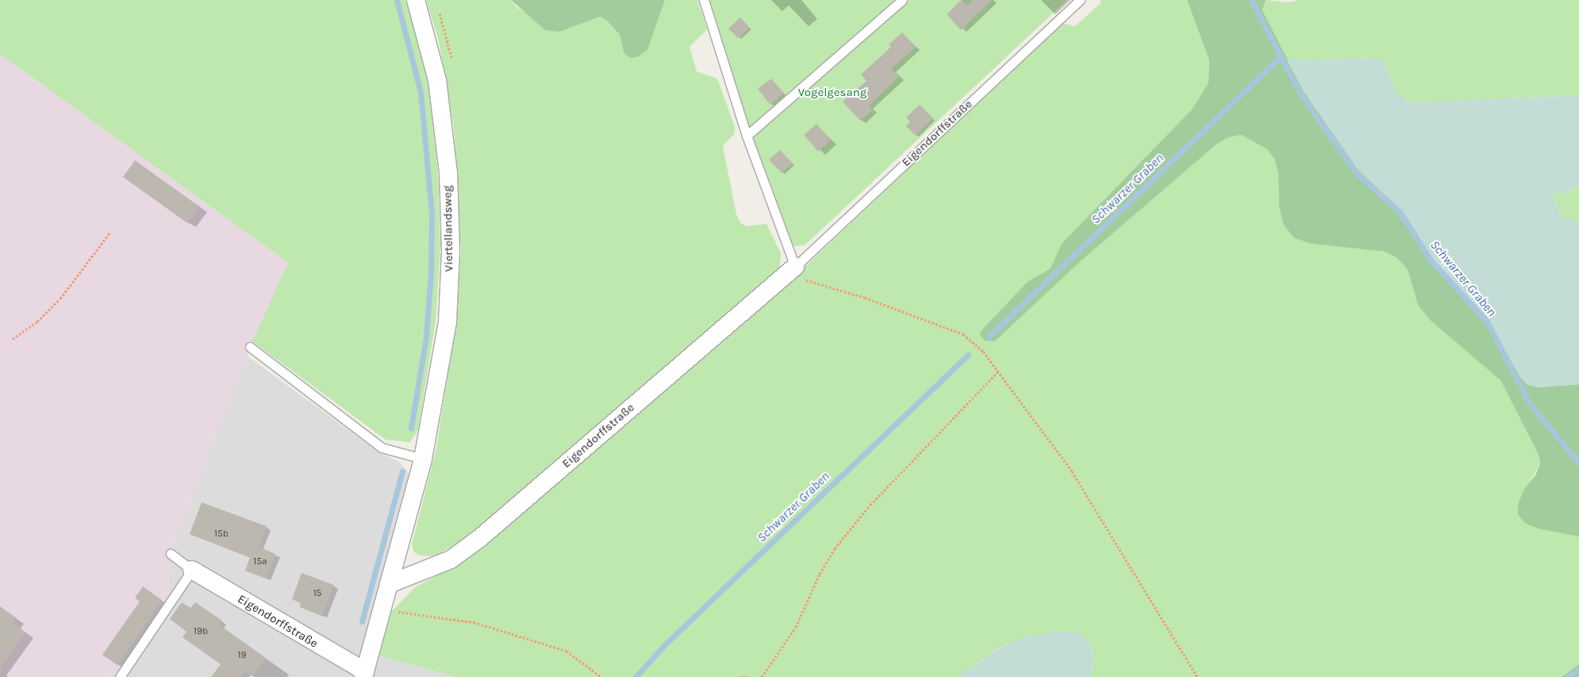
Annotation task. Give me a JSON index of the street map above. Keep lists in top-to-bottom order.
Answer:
{
  "streets": {
    "street": ["Eigendorffstraße", "Viertellandsweg"]
  },
  "crossings": [
    ["Eigendorffstraße", "Viertellandsweg"]
  ],
  "water": ["Schwarzer Graben"],
  "parks": ["Vogelgesang"],
  "house_numbers": [
    "15b",
    "15a",
    "15",
    "19b",
    "19"
  ]
}
